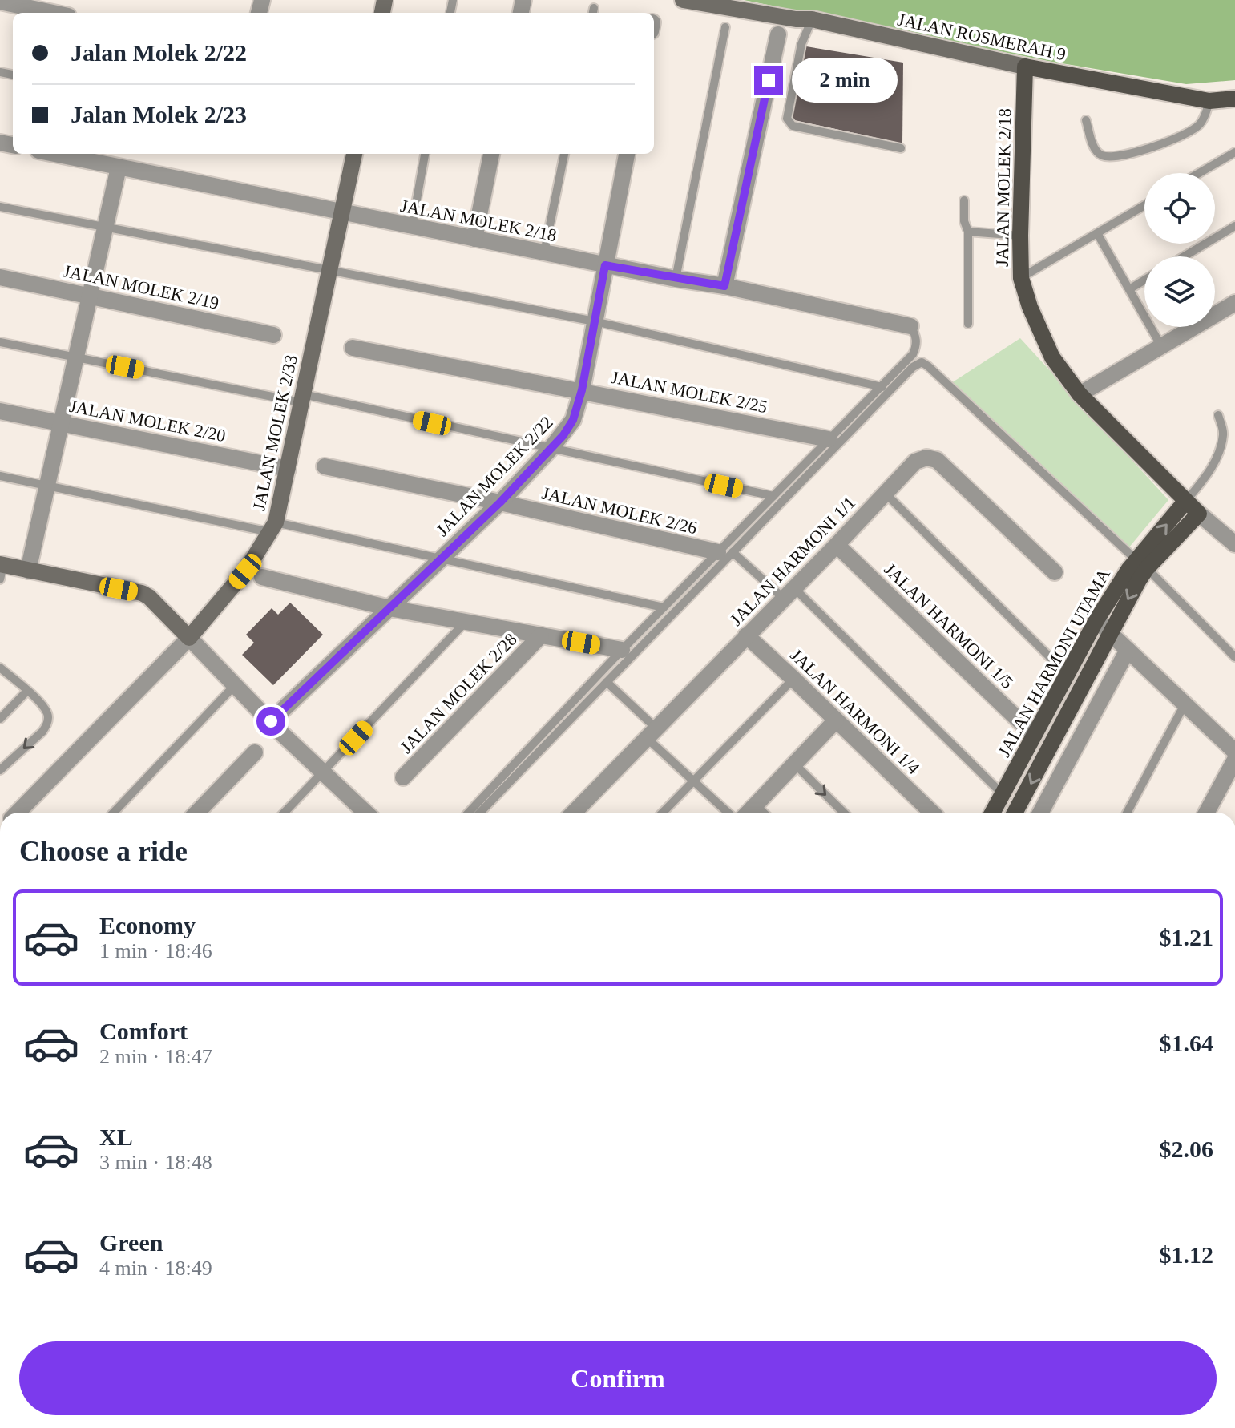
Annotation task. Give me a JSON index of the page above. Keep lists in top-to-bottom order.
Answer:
{
  "streets": {
    "main road": ["JALAN ROSMERAH 9", "JALAN MOLEK 2/18", "JALAN HARMONI UTAMA"],
    "street": [
      "JALAN MOLEK 2/19",
      "JALAN MOLEK 2/25",
      "JALAN MOLEK 2/20",
      "JALAN MOLEK 2/33",
      "JALAN MOLEK 2/22",
      "JALAN MOLEK 2/26",
      "JALAN HARMONI 1/1",
      "JALAN HARMONI 1/5",
      "JALAN MOLEK 2/28",
      "JALAN HARMONI 1/4"
    ]
  },
  "crossings": [
    ["JALAN ROSMERAH 9", "JALAN MOLEK 2/18"],
    ["JALAN MOLEK 2/18", "JALAN MOLEK 2/33"],
    ["JALAN MOLEK 2/18", "JALAN MOLEK 2/22"],
    ["JALAN MOLEK 2/18", "JALAN HARMONI UTAMA"],
    ["JALAN MOLEK 2/25", "JALAN MOLEK 2/22"],
    ["JALAN MOLEK 2/20", "JALAN MOLEK 2/33"],
    ["JALAN MOLEK 2/22", "JALAN MOLEK 2/26"],
    ["JALAN HARMONI 1/1", "JALAN HARMONI 1/5"],
    ["JALAN HARMONI 1/1", "JALAN HARMONI 1/4"],
    ["JALAN HARMONI 1/5", "JALAN HARMONI UTAMA"]
  ],
  "page": {
    "banner": ["Jalan Molek 2/22", "Jalan Molek 2/23"],
    "bubble": "2 min",
    "heading": "Choose a ride",
    "list": [
      {
        "name": "Economy",
        "note": "1 min · 18:46",
        "value": "$1.21"
      },
      {
        "name": "Comfort",
        "note": "2 min · 18:47",
        "value": "$1.64"
      },
      {
        "name": "XL",
        "note": "3 min · 18:48",
        "value": "$2.06"
      },
      {
        "name": "Green",
        "note": "4 min · 18:49",
        "value": "$1.12"
      }
    ],
    "buttons": "Confirm"
  }
}
